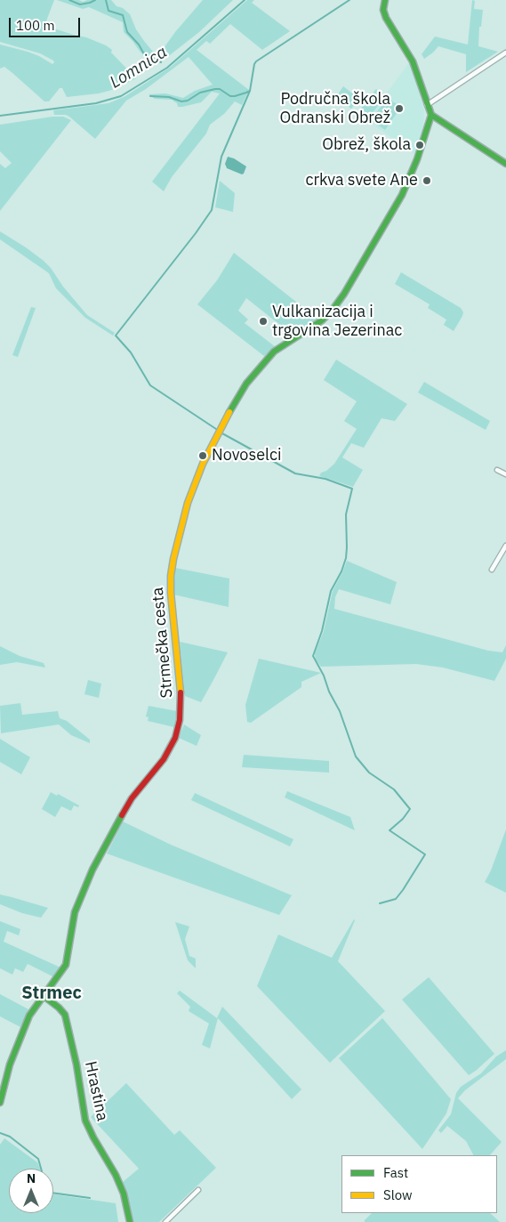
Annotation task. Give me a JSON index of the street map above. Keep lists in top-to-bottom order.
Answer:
{
  "streets": {
    "street": ["Strmečka cesta", "Hrastina"]
  },
  "crossings": [
    ["Strmečka cesta", "Hrastina"]
  ],
  "districts": ["Strmec"],
  "water": ["Lomnica"],
  "places": [
    "Područna škola Odranski Obrež",
    "Obrež, škola",
    "crkva svete Ane",
    "Vulkanizacija i trgovina Jezerinac",
    "Novoselci"
  ],
  "legend": ["Fast", "Slow"],
  "scale_bar": "100 m",
  "north": "top"
}
